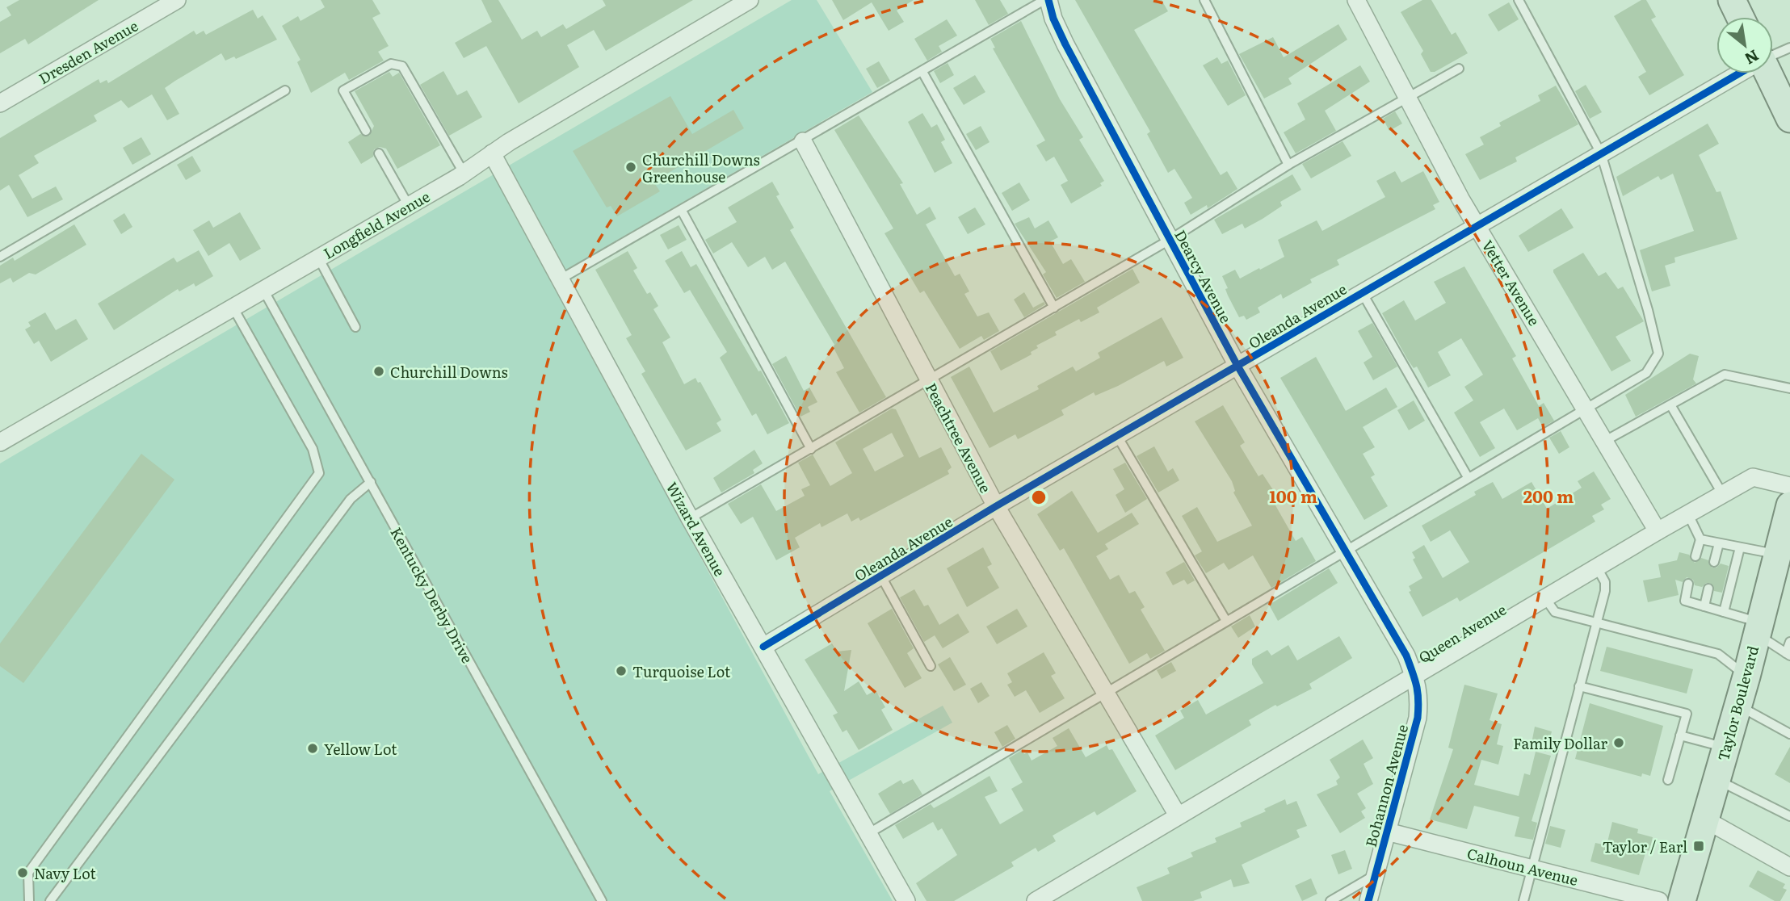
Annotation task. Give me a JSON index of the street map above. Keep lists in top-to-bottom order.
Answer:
{
  "streets": {
    "main road": ["Taylor Boulevard"],
    "street": [
      "Dresden Avenue",
      "Longfield Avenue",
      "Dearcy Avenue",
      "Vetter Avenue",
      "Oleanda Avenue",
      "Peachtree Avenue",
      "Wizard Avenue",
      "Queen Avenue",
      "Bohannon Avenue",
      "Calhoun Avenue"
    ],
    "lane": ["Kentucky Derby Drive"]
  },
  "crossings": [
    ["Longfield Avenue", "Wizard Avenue"],
    ["Longfield Avenue", "Kentucky Derby Drive"],
    ["Dearcy Avenue", "Oleanda Avenue"],
    ["Dearcy Avenue", "Queen Avenue"],
    ["Dearcy Avenue", "Bohannon Avenue"],
    ["Vetter Avenue", "Oleanda Avenue"],
    ["Vetter Avenue", "Queen Avenue"],
    ["Oleanda Avenue", "Peachtree Avenue"],
    ["Oleanda Avenue", "Wizard Avenue"],
    ["Peachtree Avenue", "Queen Avenue"],
    ["Queen Avenue", "Bohannon Avenue"],
    ["Bohannon Avenue", "Calhoun Avenue"]
  ],
  "places": {
    "other": [
      "Churchill Downs Greenhouse",
      "Churchill Downs",
      "Turquoise Lot",
      "Family Dollar",
      "Yellow Lot",
      "Navy Lot"
    ],
    "transit": ["Taylor / Earl"]
  },
  "north": "bottom right",
  "rings": ["100 m", "200 m"]
}
